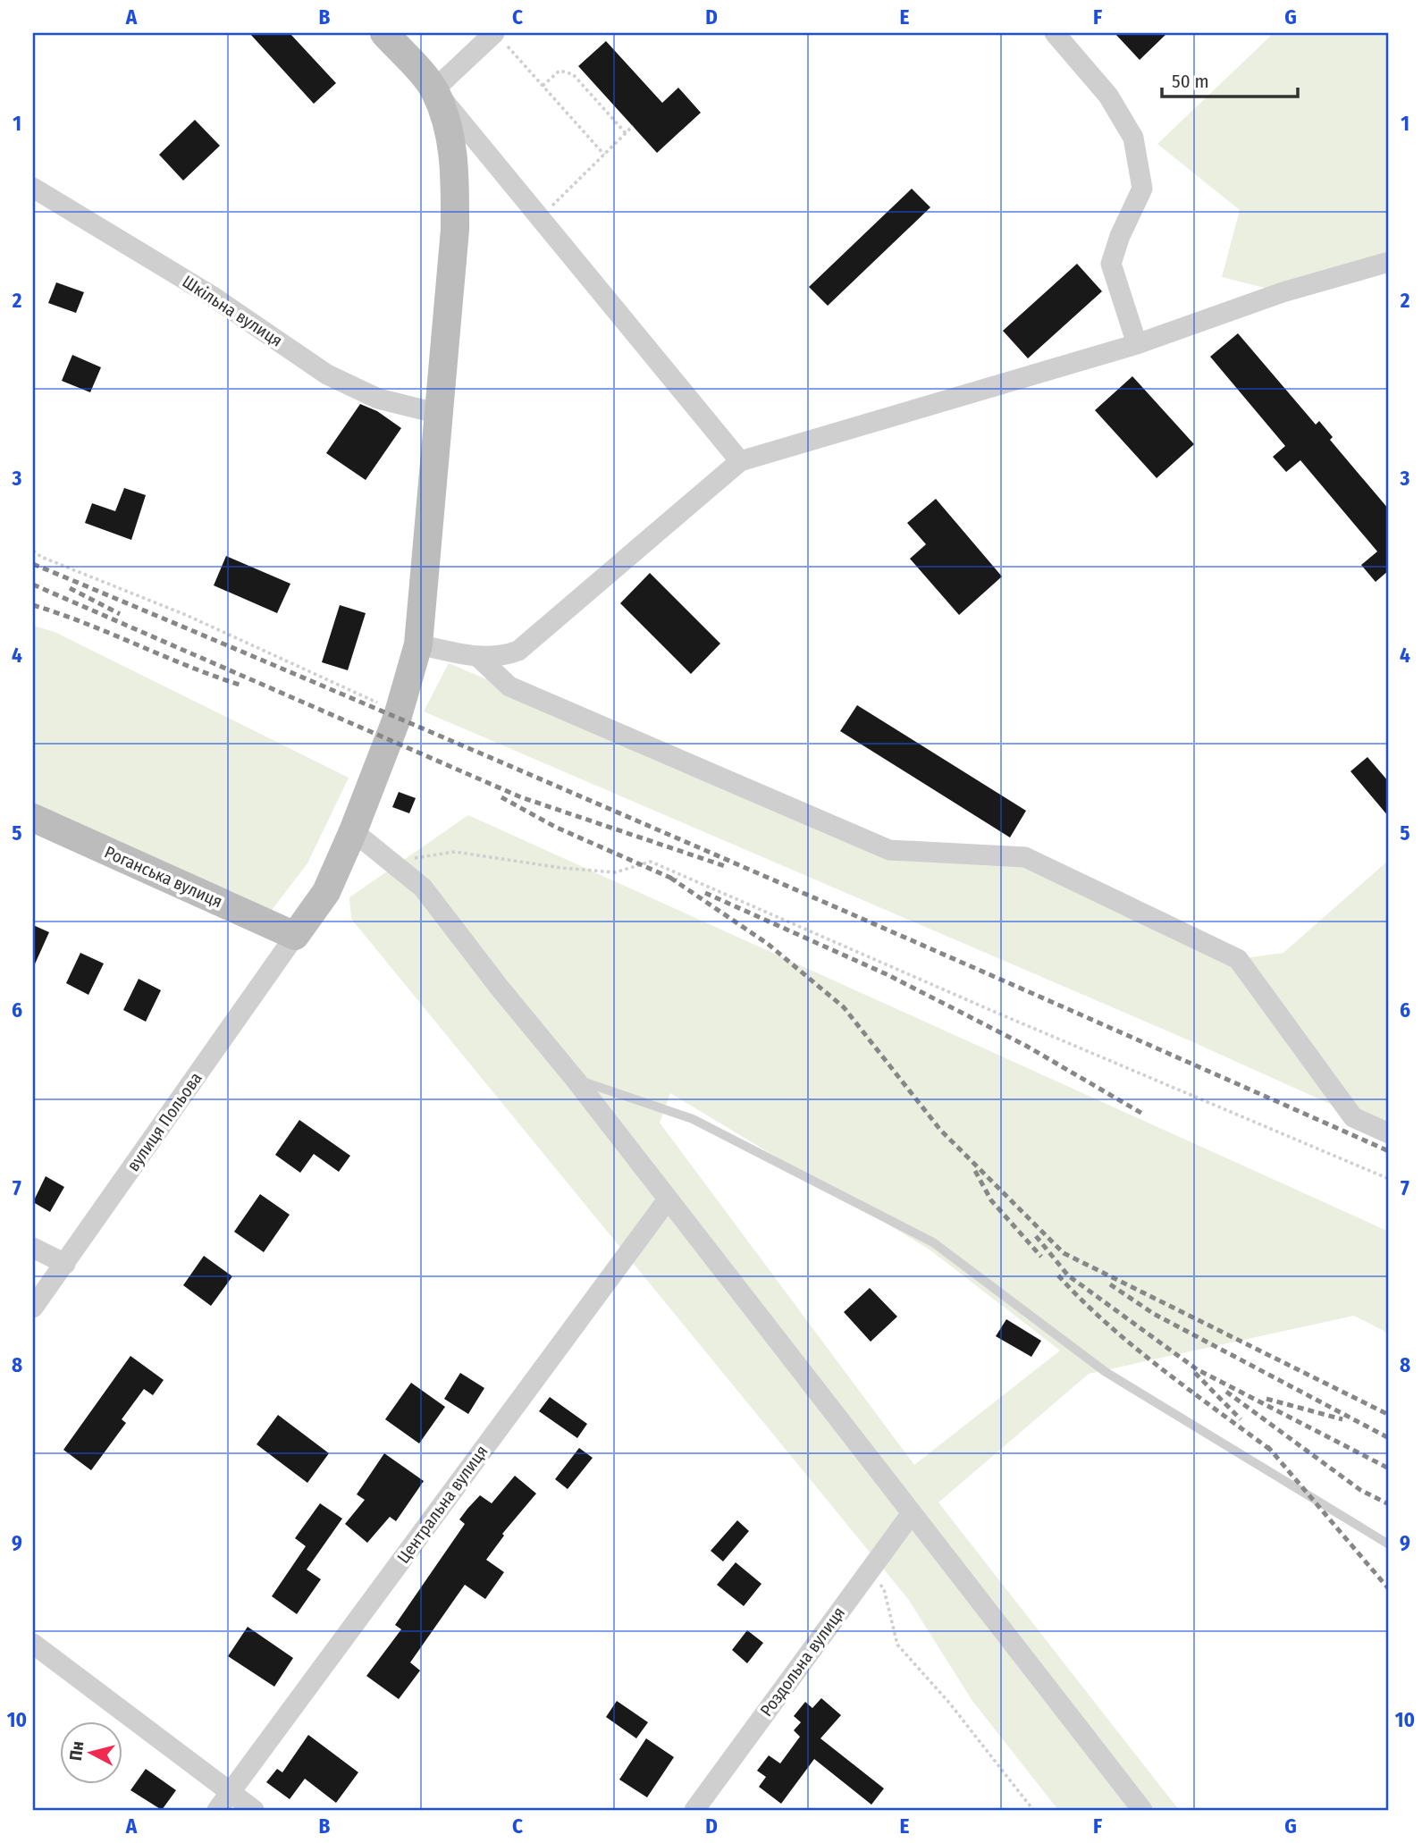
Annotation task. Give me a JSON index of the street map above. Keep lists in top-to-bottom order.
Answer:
{
  "streets": {
    "street": [
      "Шкільна вулиця",
      "Роганська вулиця",
      "вулиця Польова",
      "Центральна вулиця",
      "Роздольна вулиця"
    ]
  },
  "crossings": [
    ["Роганська вулиця", "вулиця Польова"]
  ],
  "scale_bar": "50 m",
  "north": "left",
  "grid": {
    "columns": [
      "A",
      "B",
      "C",
      "D",
      "E",
      "F",
      "G"
    ],
    "rows": [
      "1",
      "2",
      "3",
      "4",
      "5",
      "6",
      "7",
      "8",
      "9",
      "10"
    ]
  }
}
